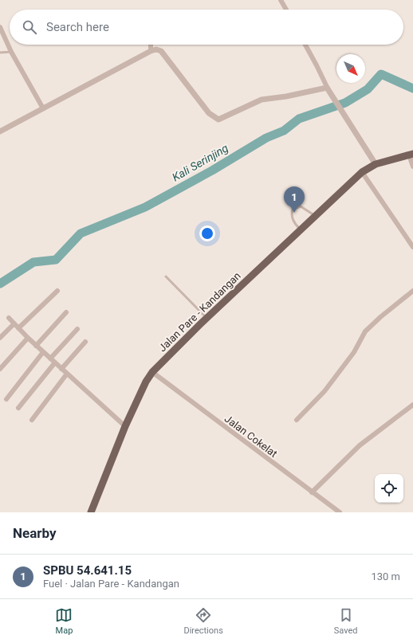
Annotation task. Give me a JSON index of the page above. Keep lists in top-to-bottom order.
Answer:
{
  "streets": {
    "main road": ["Jalan Pare - Kandangan"],
    "street": ["Jalan Cokelat"]
  },
  "crossings": [
    ["Jalan Pare - Kandangan", "Jalan Cokelat"]
  ],
  "water": ["Kali Serinjing"],
  "north": "bottom right",
  "page": {
    "search": "Search here",
    "pins": "1",
    "heading": "Nearby",
    "list": [
      {
        "mark": "1",
        "name": "SPBU 54.641.15",
        "note": "Fuel · Jalan Pare - Kandangan",
        "value": "130 m"
      }
    ],
    "nav": ["Map", "Directions", "Saved"]
  }
}
